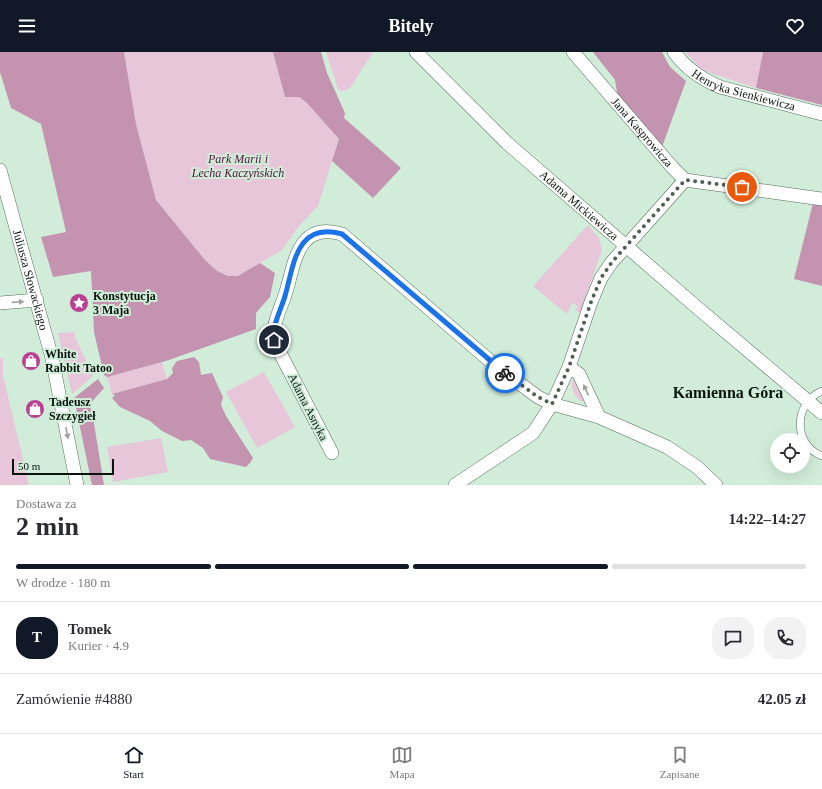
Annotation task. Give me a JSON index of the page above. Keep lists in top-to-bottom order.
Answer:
{
  "streets": {
    "street": [
      "Henryka Sienkiewicza",
      "Jana Kasprowicza",
      "Adama Mickiewicza",
      "Juliusza Słowackiego",
      "Adama Asnyka"
    ]
  },
  "one_way": ["Juliusza Słowackiego"],
  "districts": ["Kamienna Góra"],
  "parks": ["Park Marii i Lecha Kaczyńskich"],
  "places": {
    "place": ["Konstytucja 3 Maja"],
    "shop": ["White Rabbit Tatoo", "Tadeusz Szczygieł"]
  },
  "scale_bar": "50 m",
  "page": {
    "header": "Bitely",
    "scale": "50 m",
    "heading": ["2 min", "Dostawa za", "14:22–14:27"],
    "panel": [
      "Tomek",
      "Kurier · 4.9",
      "Zamówienie #4880",
      "42.05 zł"
    ],
    "bar": "W drodze · 180 m",
    "round": "T",
    "tabs": ["Start", "Mapa", "Zapisane"]
  }
}
